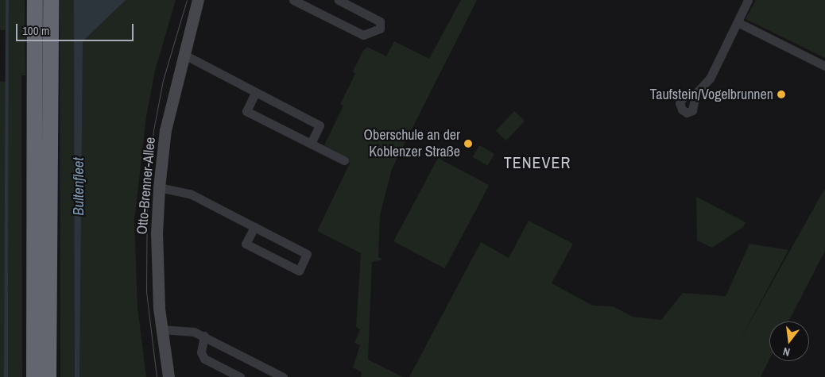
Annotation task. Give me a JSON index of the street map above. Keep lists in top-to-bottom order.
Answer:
{
  "streets": {
    "street": ["Otto-Brenner-Allee"]
  },
  "districts": ["TENEVER"],
  "water": ["Bultenfleet"],
  "places": ["Taufstein/Vogelbrunnen", "Oberschule an der Koblenzer Straße"],
  "scale_bar": "100 m",
  "north": "bottom"
}
